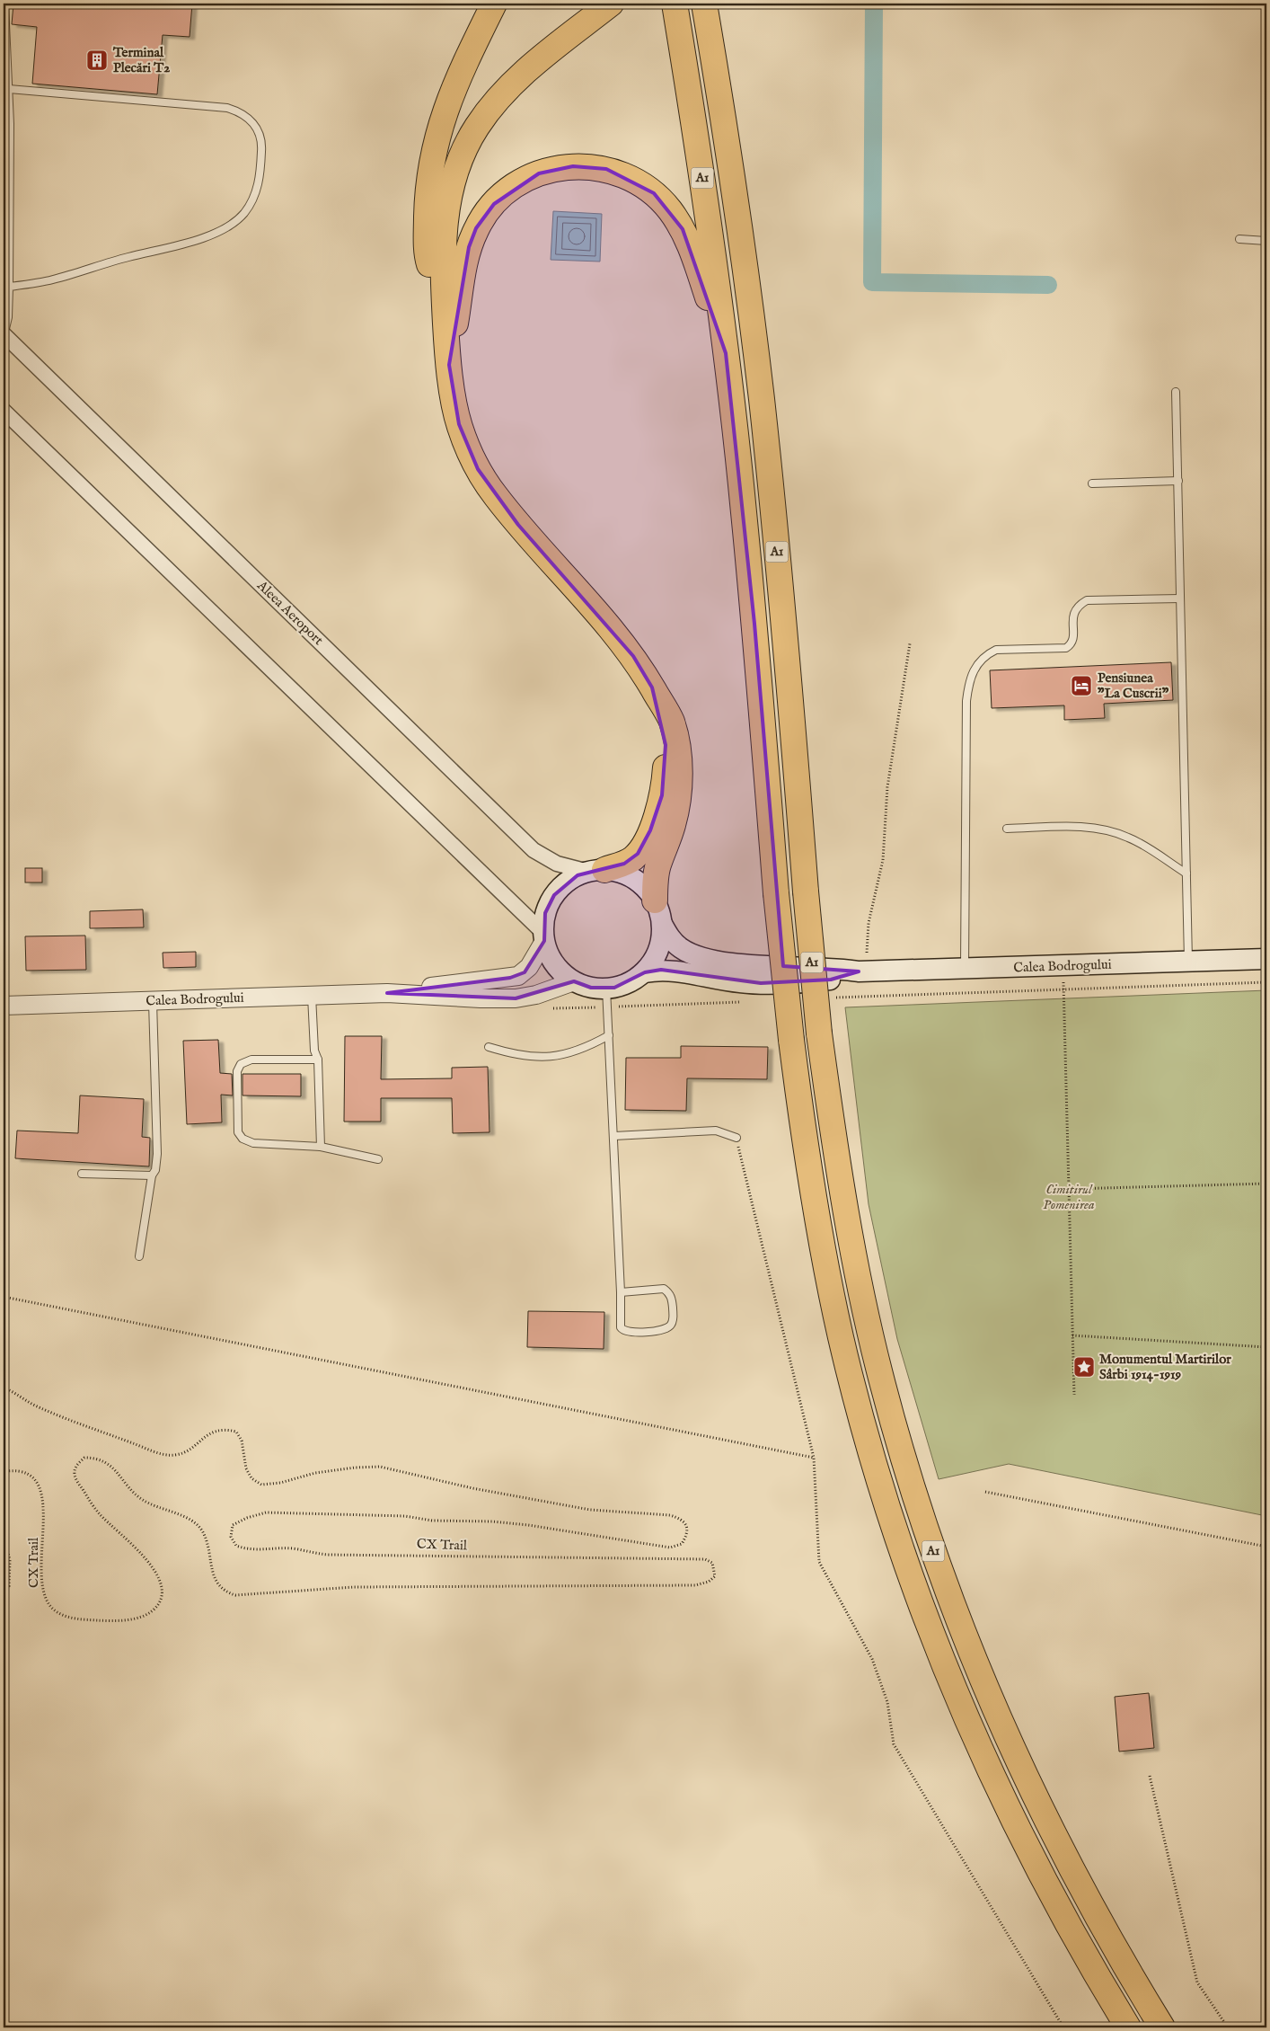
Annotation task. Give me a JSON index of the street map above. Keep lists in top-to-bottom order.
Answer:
{
  "streets": {
    "highway": ["A1"],
    "main road": ["Calea Bodrogului"],
    "street": ["Aleea Aeroport"],
    "path": ["CX Trail"]
  },
  "crossings": [
    ["Aleea Aeroport", "Calea Bodrogului"]
  ],
  "parks": ["Cimitirul Pomenirea"],
  "places": {
    "building": ["Terminal Plecări T2"],
    "hotel": ["Pensiunea \"La Cuscrii\""],
    "place": ["Monumentul Martirilor Sârbi 1914-1919"]
  }
}
